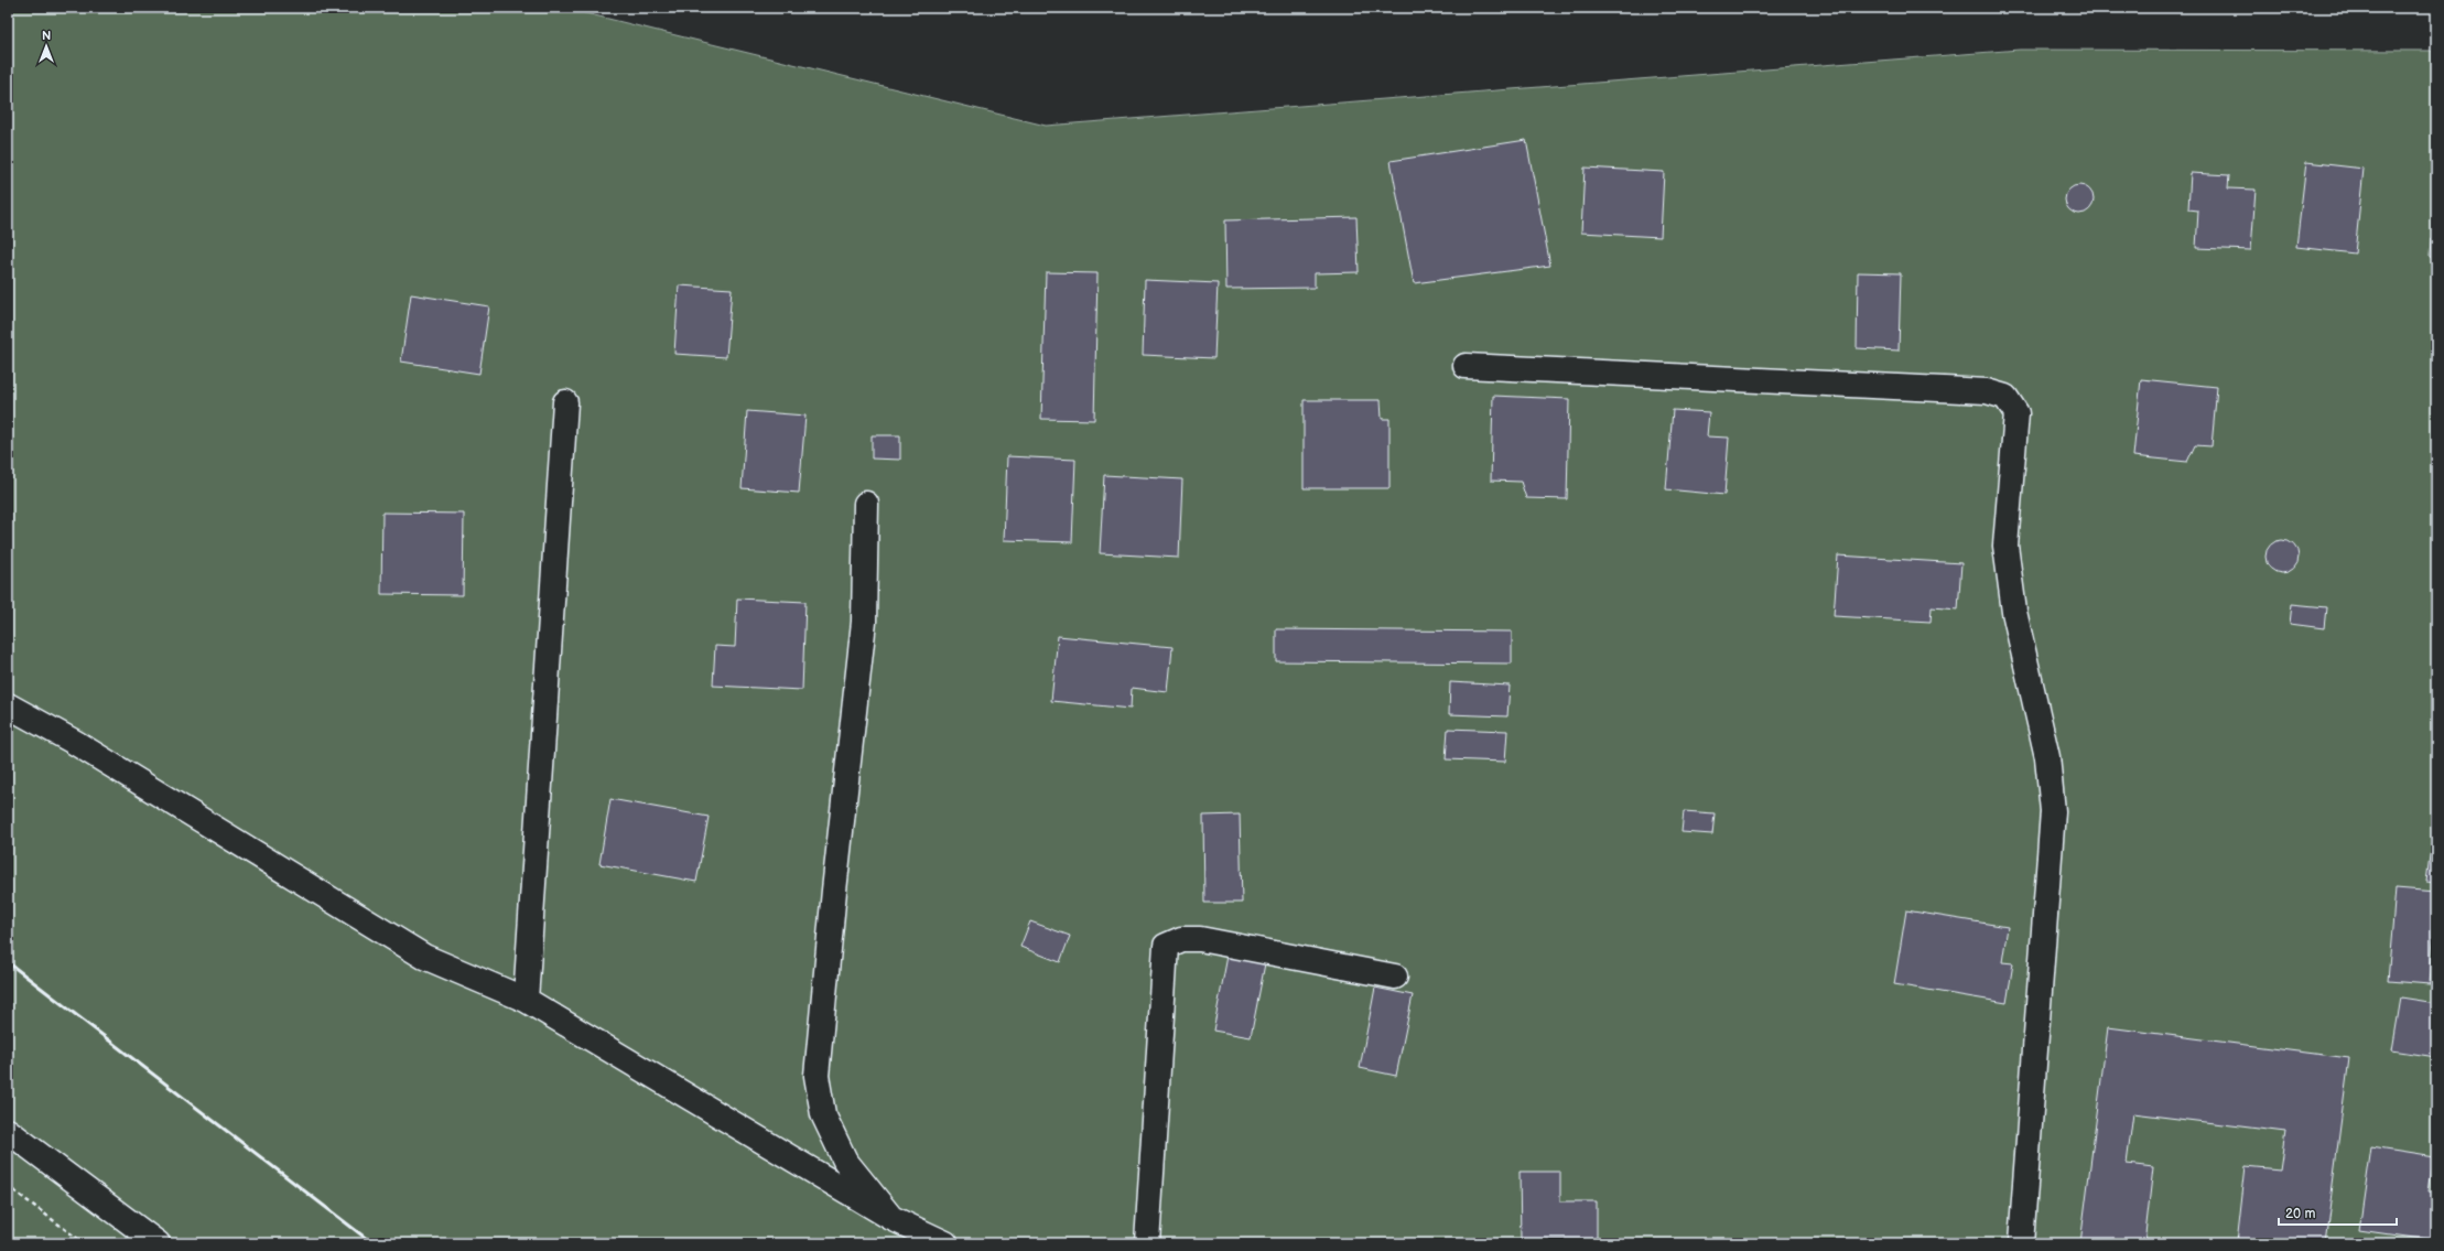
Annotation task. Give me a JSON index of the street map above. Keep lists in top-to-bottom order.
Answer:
{
  "scale_bar": "20 m",
  "north": "top"
}
